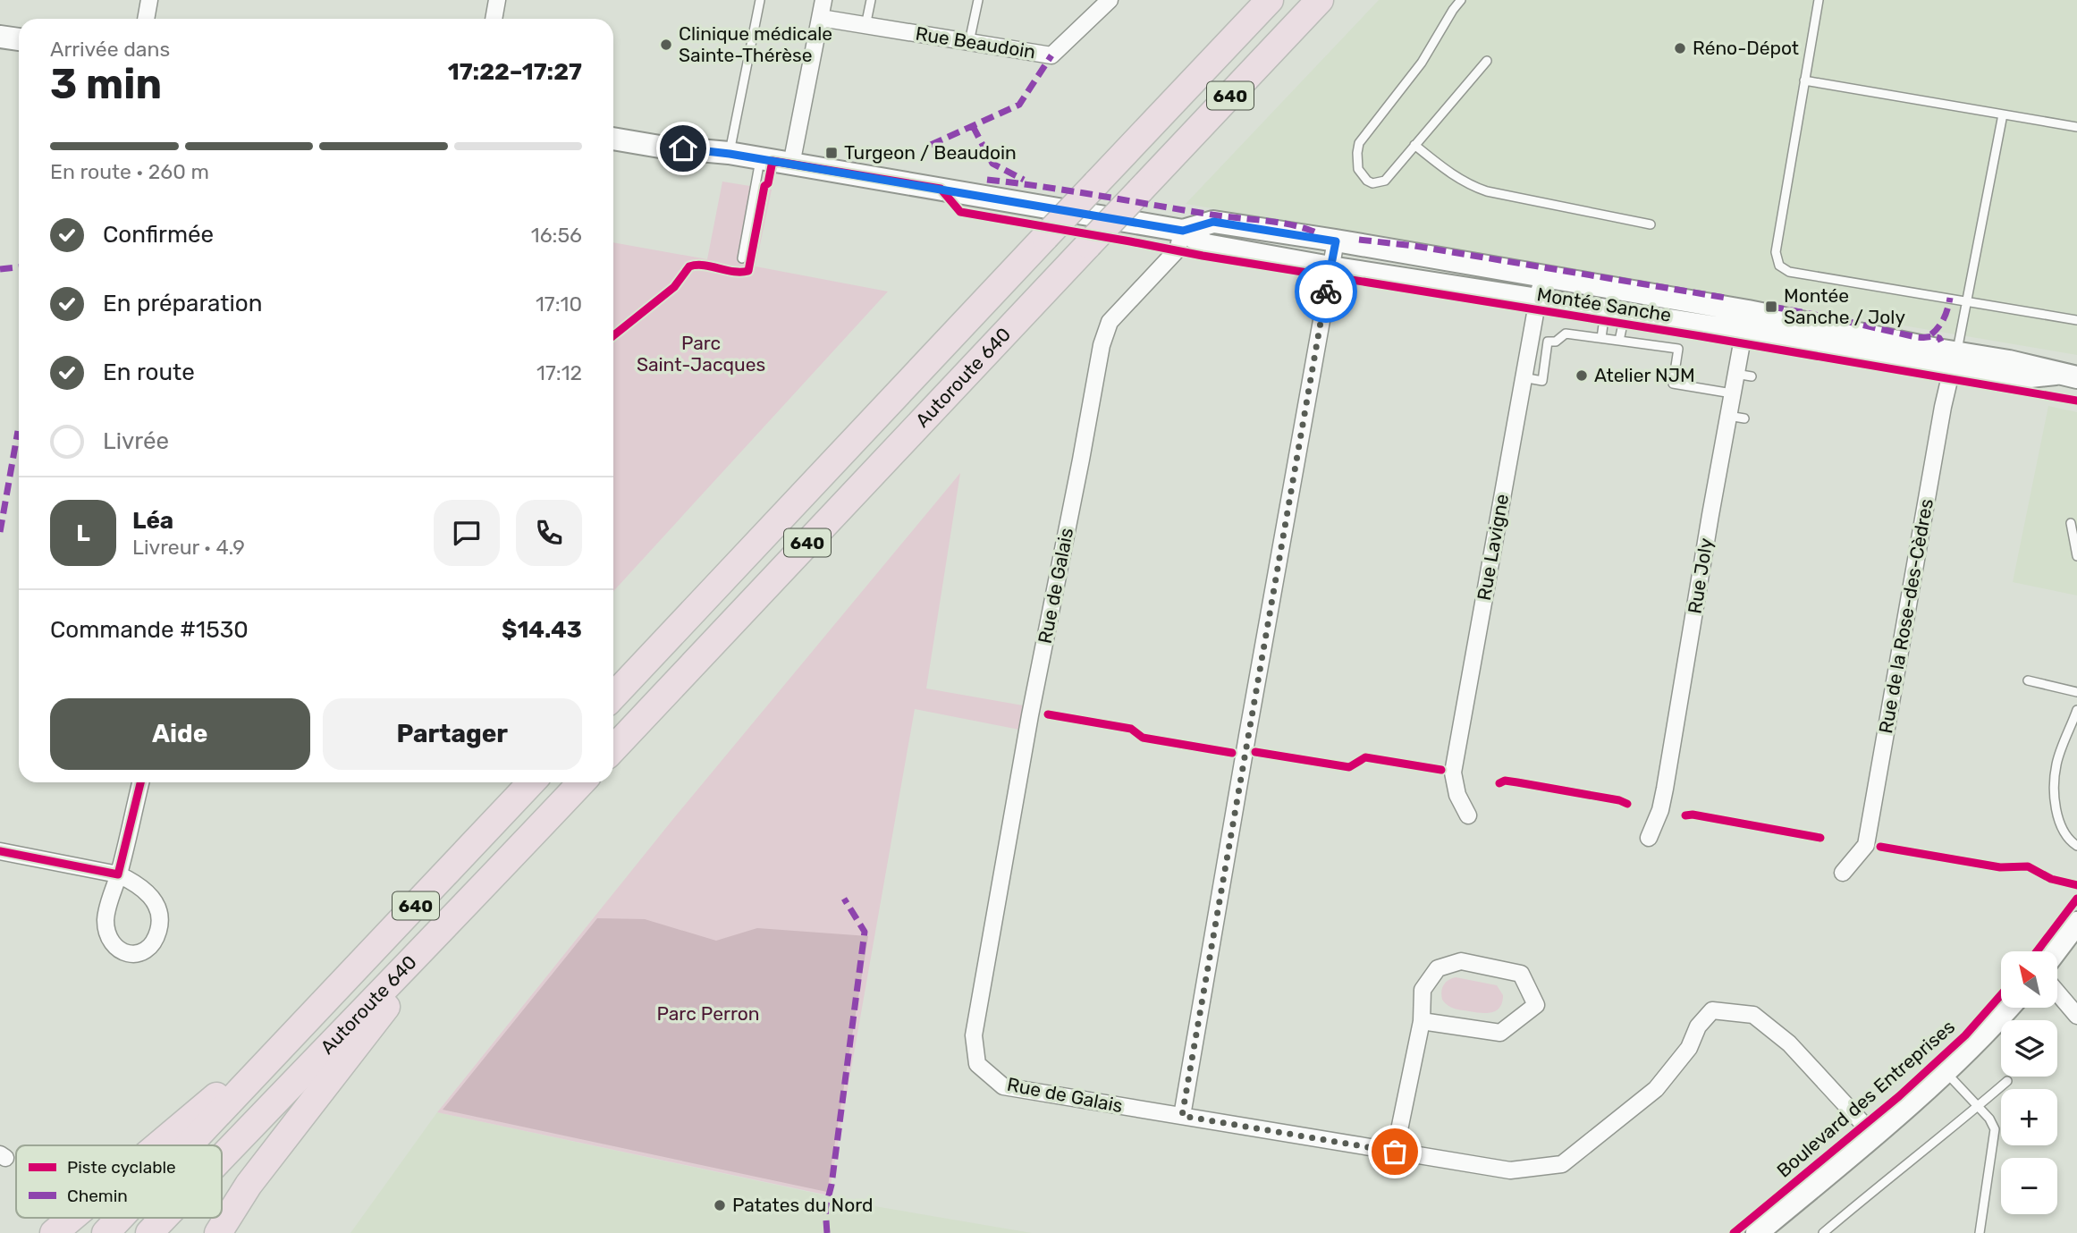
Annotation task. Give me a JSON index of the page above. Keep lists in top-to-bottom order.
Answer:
{
  "streets": {
    "highway": ["640", "Autoroute 640"],
    "street": [
      "Rue Beaudoin",
      "Montée Sanche",
      "Rue Lavigne",
      "Rue Joly",
      "Rue de Galais",
      "Rue de la Rose-des-Cèdres",
      "Boulevard des Entreprises"
    ]
  },
  "crossings": [
    ["Montée Sanche", "Rue Lavigne"],
    ["Montée Sanche", "Rue Joly"],
    ["Montée Sanche", "Rue de Galais"],
    ["Montée Sanche", "Rue de la Rose-des-Cèdres"],
    ["Rue de Galais", "Boulevard des Entreprises"]
  ],
  "parks": ["Parc Saint-Jacques", "Parc Perron"],
  "places": {
    "other": [
      "Clinique médicale Sainte-Thérèse",
      "Réno-Dépot",
      "Atelier NJM",
      "Patates du Nord"
    ],
    "transit": ["Turgeon / Beaudoin", "Montée Sanche / Joly"]
  },
  "legend": ["Piste cyclable", "Chemin"],
  "north": "top left",
  "page": {
    "heading": ["3 min", "Arrivée dans", "17:22–17:27"],
    "panel": [
      "Léa",
      "Livreur · 4.9",
      "Commande #1530",
      "$14.43"
    ],
    "bar": "En route · 260 m",
    "list": [
      ["Confirmée", "16:56"],
      ["En préparation", "17:10"],
      ["En route", "17:12"],
      "Livrée"
    ],
    "round": "L",
    "buttons": ["Aide", "Partager"],
    "map_buttons": ["+", "−"]
  }
}
